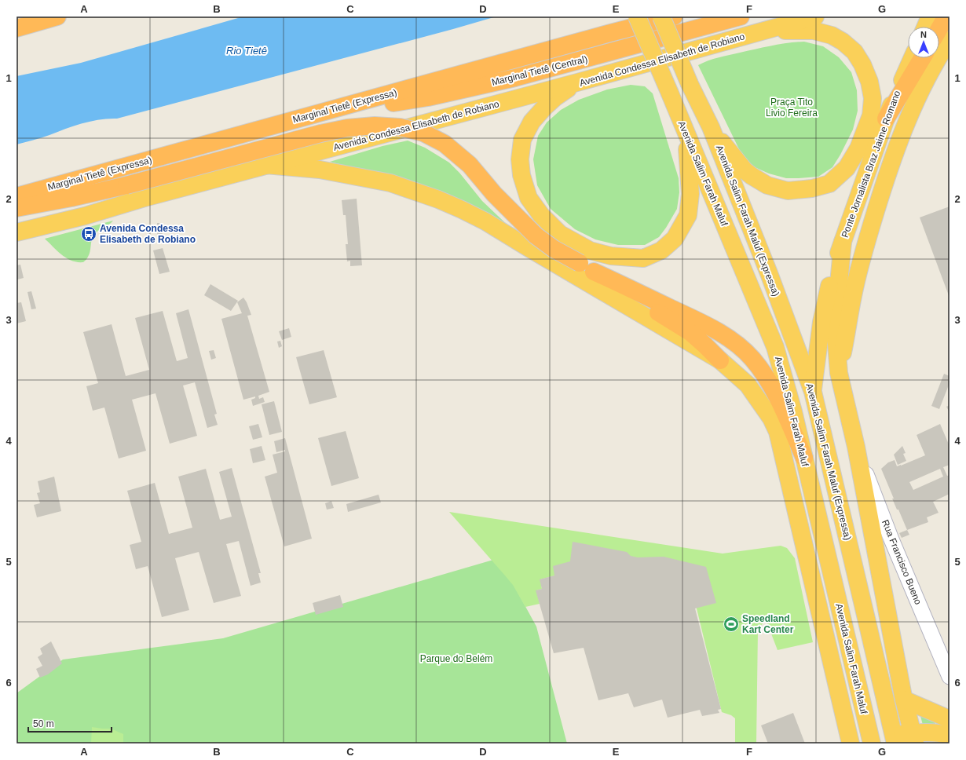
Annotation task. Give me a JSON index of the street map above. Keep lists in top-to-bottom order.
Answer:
{
  "streets": {
    "highway": [
      "Avenida Condessa Elisabeth de Robiano",
      "Marginal Tietê (Central)",
      "Marginal Tietê (Expressa)",
      "Ponte Jornalista Braz Jaime Romano",
      "Avenida Salim Farah Maluf",
      "Avenida Salim Farah Maluf (Expressa)"
    ],
    "street": ["Rua Francisco Bueno"]
  },
  "crossings": [
    ["Avenida Condessa Elisabeth de Robiano", "Avenida Salim Farah Maluf"],
    ["Marginal Tietê (Central)", "Marginal Tietê (Expressa)"]
  ],
  "water": ["Rio Tietê"],
  "parks": ["Praça Tito Livio Fereira", "Parque do Belém"],
  "places": {
    "bus stop": ["Avenida Condessa Elisabeth de Robiano"],
    "sports": ["Speedland Kart Center"]
  },
  "scale_bar": "50 m",
  "north": "top",
  "grid": {
    "columns": [
      "A",
      "B",
      "C",
      "D",
      "E",
      "F",
      "G"
    ],
    "rows": [
      "1",
      "2",
      "3",
      "4",
      "5",
      "6"
    ]
  }
}
